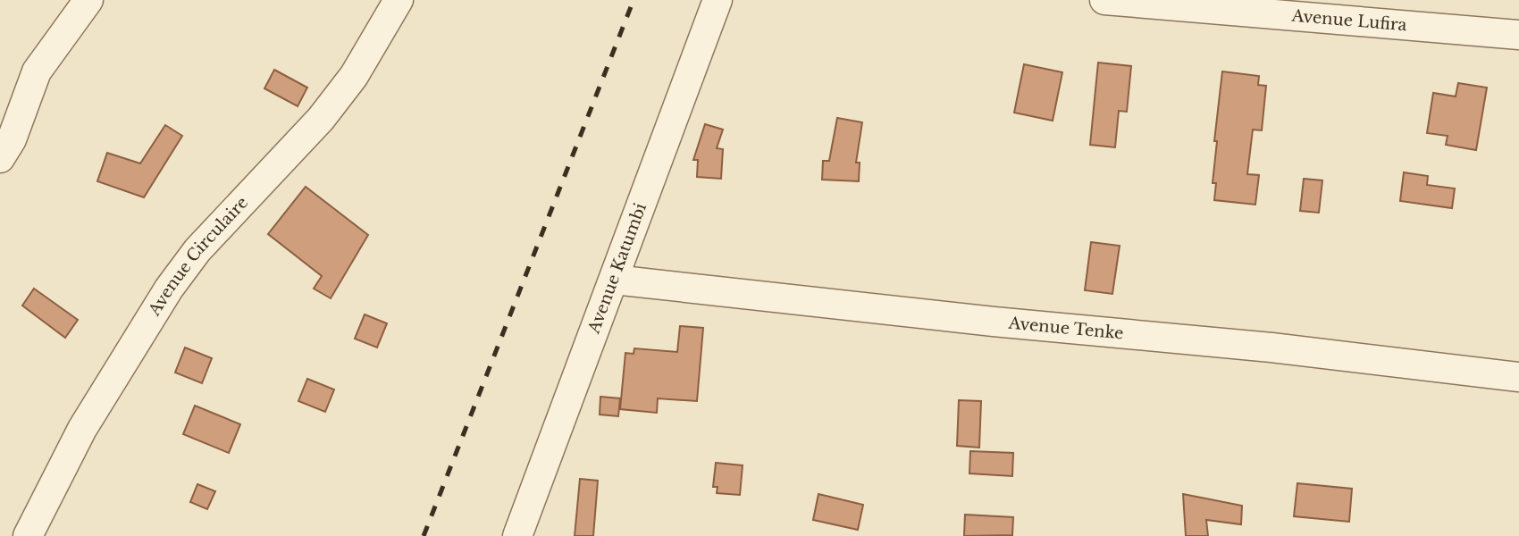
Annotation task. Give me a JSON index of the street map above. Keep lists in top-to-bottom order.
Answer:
{
  "streets": {
    "street": [
      "Avenue Lufira",
      "Avenue Circulaire",
      "Avenue Katumbi",
      "Avenue Tenke"
    ]
  },
  "crossings": [
    ["Avenue Katumbi", "Avenue Tenke"]
  ]
}
